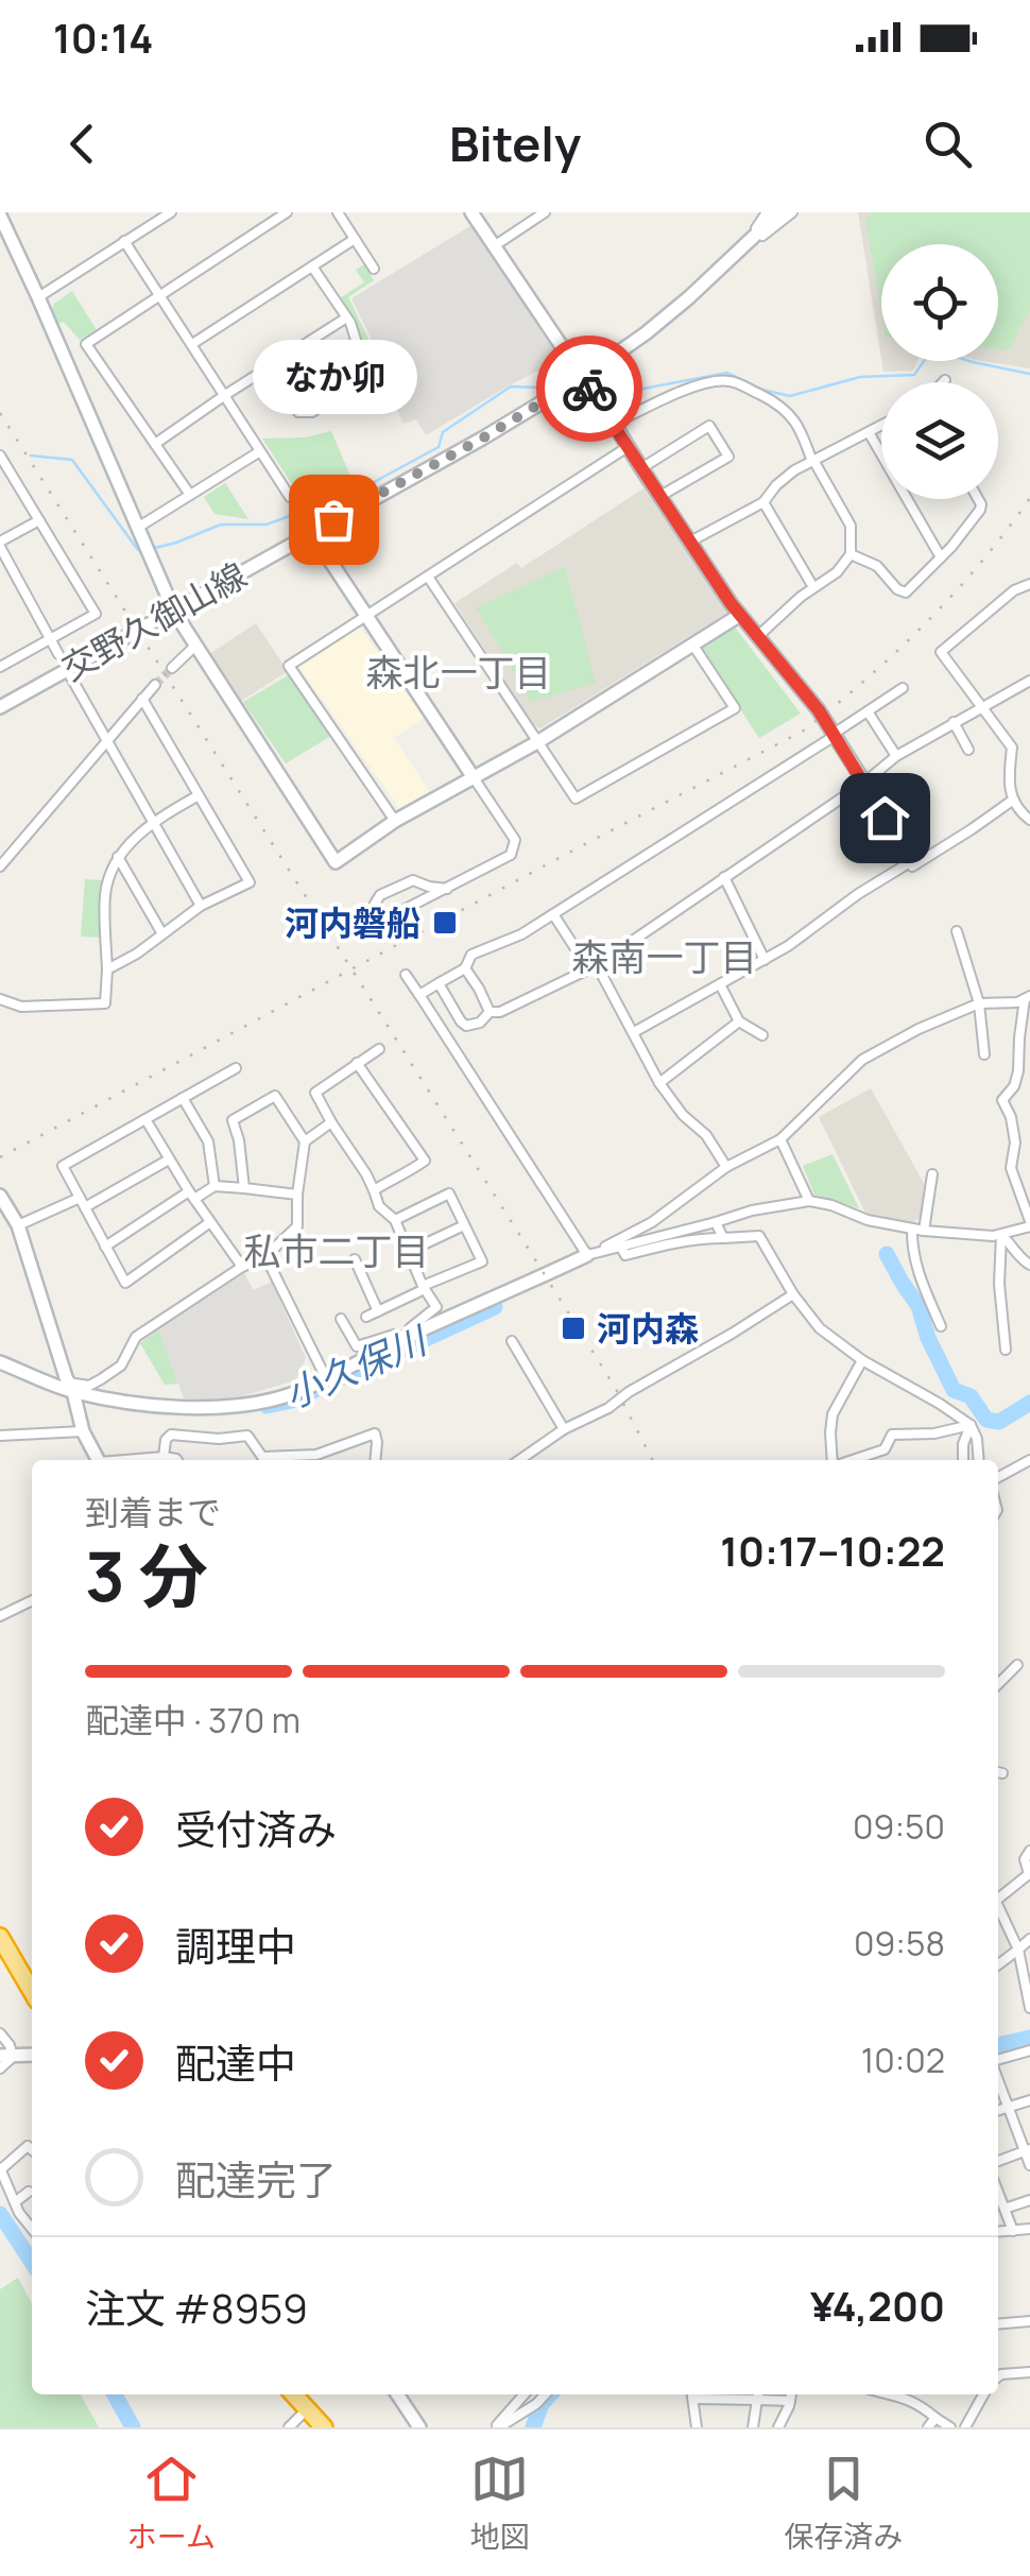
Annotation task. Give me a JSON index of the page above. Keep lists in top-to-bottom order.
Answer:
{
  "streets": {
    "street": ["交野久御山線"]
  },
  "districts": ["森北一丁目", "森南一丁目", "私市二丁目"],
  "water": ["小久保川"],
  "places": {
    "other": ["なか卯"],
    "transit": ["河内磐船", "河内森"]
  },
  "page": {
    "status": "10:14",
    "header": "Bitely",
    "bubble": "なか卯",
    "heading": ["3 分", "到着まで", "10:17–10:22"],
    "panel": ["注文 #8959", "¥4,200"],
    "bar": "配達中 · 370 m",
    "list": [
      ["受付済み", "09:50"],
      ["調理中", "09:58"],
      ["配達中", "10:02"],
      "配達完了"
    ],
    "tabs": ["ホーム", "地図", "保存済み"]
  }
}
